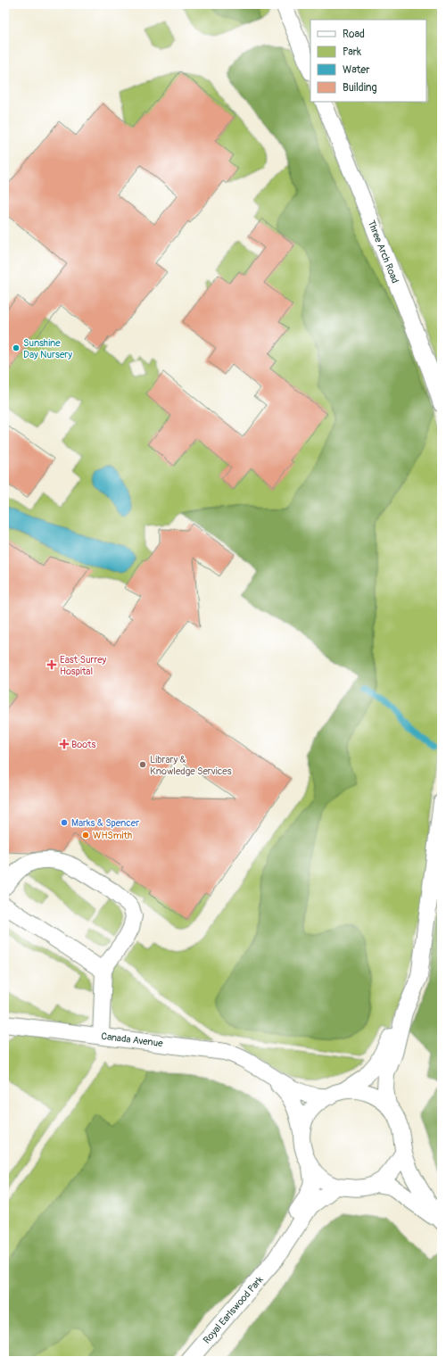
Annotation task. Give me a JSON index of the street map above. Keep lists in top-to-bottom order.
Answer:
{
  "streets": {
    "street": ["Three Arch Road", "Canada Avenue", "Royal Earlswood Park"]
  },
  "crossings": [
    ["Canada Avenue", "Royal Earlswood Park"]
  ],
  "places": {
    "other": [
      "Sunshine Day Nursery",
      "Library & Knowledge Services",
      "Marks & Spencer",
      "WHSmith"
    ],
    "health": ["East Surrey Hospital", "Boots"]
  },
  "legend": [
    "Road",
    "Park",
    "Water",
    "Building"
  ]
}
